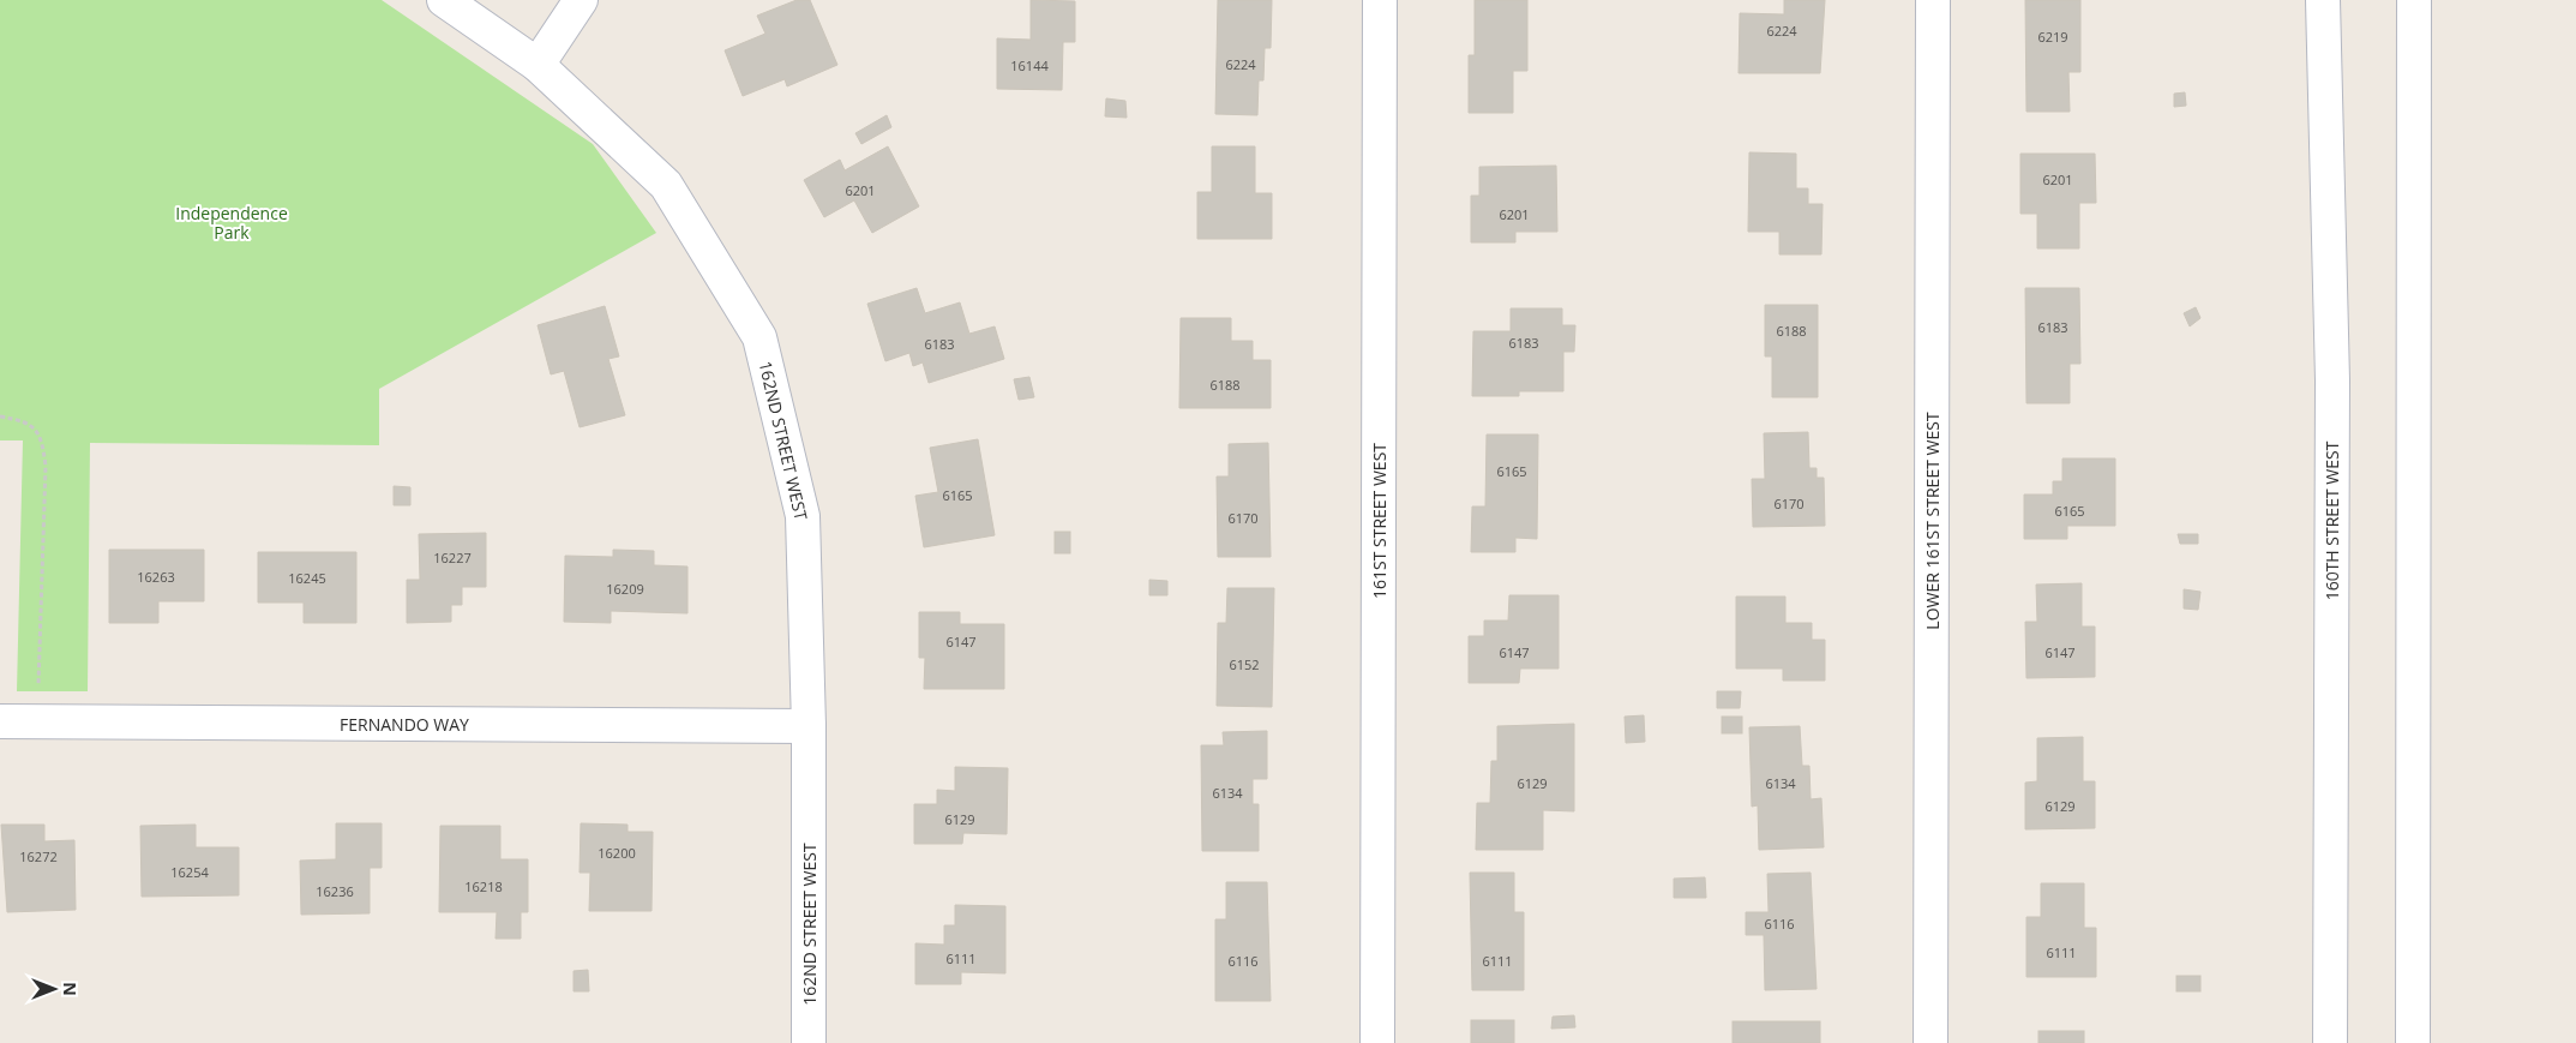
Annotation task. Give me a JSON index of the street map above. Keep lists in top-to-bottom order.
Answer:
{
  "streets": {
    "street": [
      "162ND STREET WEST",
      "161ST STREET WEST",
      "LOWER 161ST STREET WEST",
      "160TH STREET WEST",
      "FERNANDO WAY"
    ]
  },
  "crossings": [
    ["162ND STREET WEST", "FERNANDO WAY"]
  ],
  "parks": ["Independence Park"],
  "house_numbers": [
    "6224",
    "6219",
    "6224",
    "16144",
    "6201",
    "6201",
    "6201",
    "6183",
    "6188",
    "6183",
    "6183",
    "6188",
    "6165",
    "6165",
    "6170",
    "6165",
    "6170",
    "16227",
    "16263",
    "16245",
    "16209",
    "6147",
    "6147",
    "6147",
    "6152",
    "6129",
    "6134",
    "6134",
    "6129",
    "6129",
    "16200",
    "16272",
    "16254",
    "16218",
    "16236",
    "6116",
    "6111",
    "6111",
    "6116",
    "6111"
  ],
  "north": "right"
}
